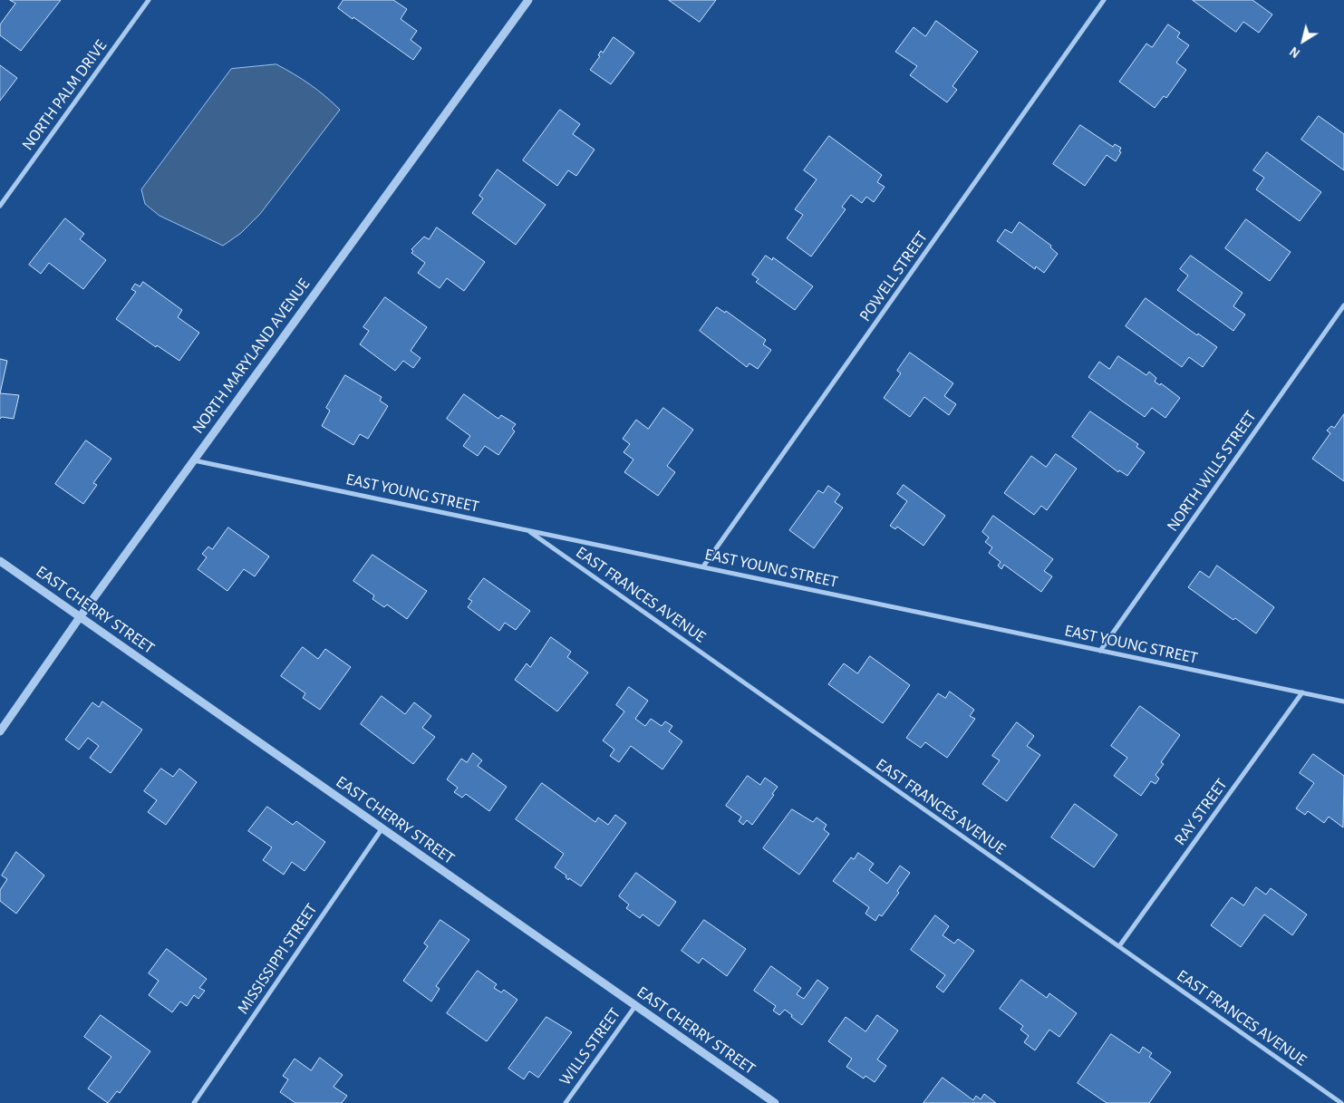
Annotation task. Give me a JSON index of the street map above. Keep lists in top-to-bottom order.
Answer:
{
  "streets": {
    "street": [
      "NORTH PALM DRIVE",
      "POWELL STREET",
      "NORTH MARYLAND AVENUE",
      "NORTH WILLS STREET",
      "EAST YOUNG STREET",
      "EAST FRANCES AVENUE",
      "EAST CHERRY STREET",
      "RAY STREET",
      "MISSISSIPPI STREET",
      "WILLS STREET"
    ]
  },
  "crossings": [
    ["POWELL STREET", "EAST YOUNG STREET"],
    ["NORTH MARYLAND AVENUE", "EAST YOUNG STREET"],
    ["NORTH MARYLAND AVENUE", "EAST CHERRY STREET"],
    ["NORTH WILLS STREET", "EAST YOUNG STREET"],
    ["EAST YOUNG STREET", "EAST FRANCES AVENUE"],
    ["EAST YOUNG STREET", "RAY STREET"],
    ["EAST FRANCES AVENUE", "RAY STREET"],
    ["EAST CHERRY STREET", "MISSISSIPPI STREET"],
    ["EAST CHERRY STREET", "WILLS STREET"]
  ],
  "north": "bottom left"
}
